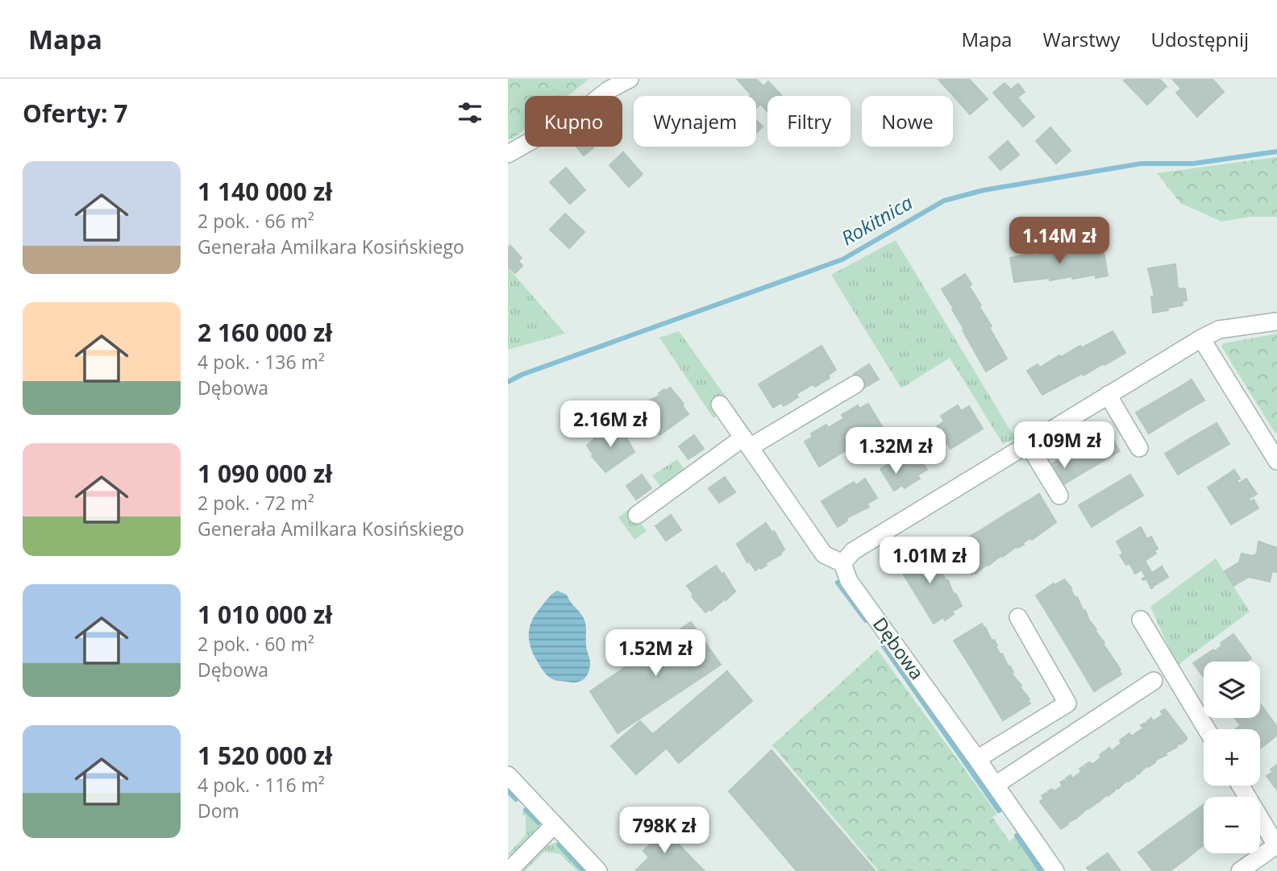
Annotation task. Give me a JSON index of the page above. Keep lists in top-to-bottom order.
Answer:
{
  "streets": {
    "street": ["Dębowa"]
  },
  "water": ["Rokitnica"],
  "page": {
    "header": "Mapa",
    "nav": ["Mapa", "Warstwy", "Udostępnij"],
    "heading": "Oferty: 7",
    "chip": [
      "Kupno",
      "Wynajem",
      "Filtry",
      "Nowe"
    ],
    "list": [
      {
        "name": "1 140 000 zł",
        "note": "2 pok. · 66 m² · Generała Amilkara Kosińskiego"
      },
      {
        "name": "2 160 000 zł",
        "note": "4 pok. · 136 m² · Dębowa"
      },
      {
        "name": "1 090 000 zł",
        "note": "2 pok. · 72 m² · Generała Amilkara Kosińskiego"
      },
      {
        "name": "1 010 000 zł",
        "note": "2 pok. · 60 m² · Dębowa"
      },
      {
        "name": "1 520 000 zł",
        "note": "4 pok. · 116 m² · Dom"
      }
    ],
    "price": [
      "1.14M zł",
      "2.16M zł",
      "1.09M zł",
      "1.32M zł",
      "1.01M zł",
      "1.52M zł",
      "798K zł"
    ],
    "map_buttons": ["+", "−"]
  }
}
